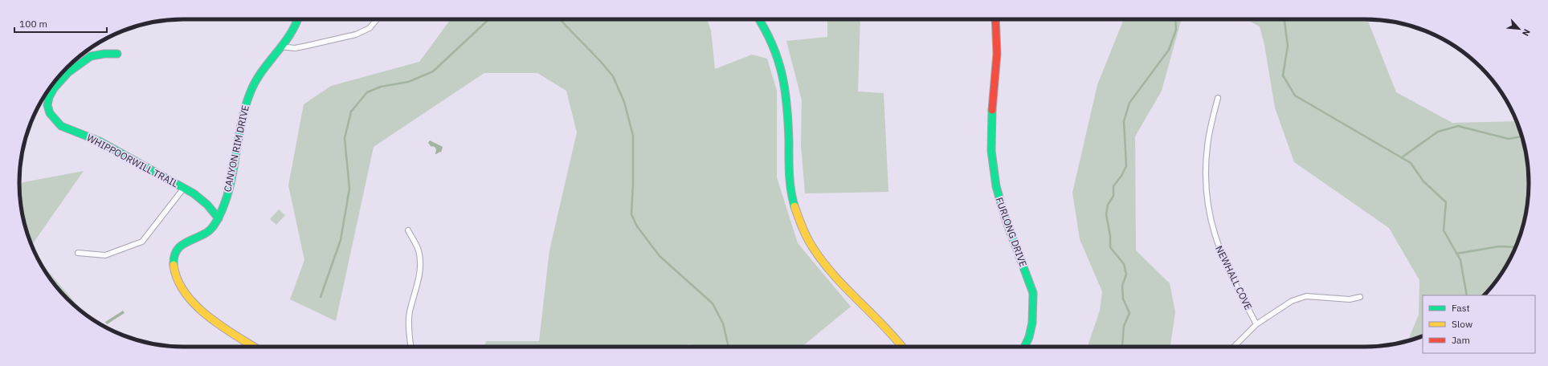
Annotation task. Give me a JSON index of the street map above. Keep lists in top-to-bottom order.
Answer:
{
  "streets": {
    "street": [
      "CANYON RIM DRIVE",
      "WHIPPOORWILL TRAIL",
      "FURLONG DRIVE",
      "NEWHALL COVE"
    ]
  },
  "crossings": [
    ["CANYON RIM DRIVE", "WHIPPOORWILL TRAIL"]
  ],
  "legend": ["Fast", "Slow", "Jam"],
  "scale_bar": "100 m",
  "north": "bottom right"
}
